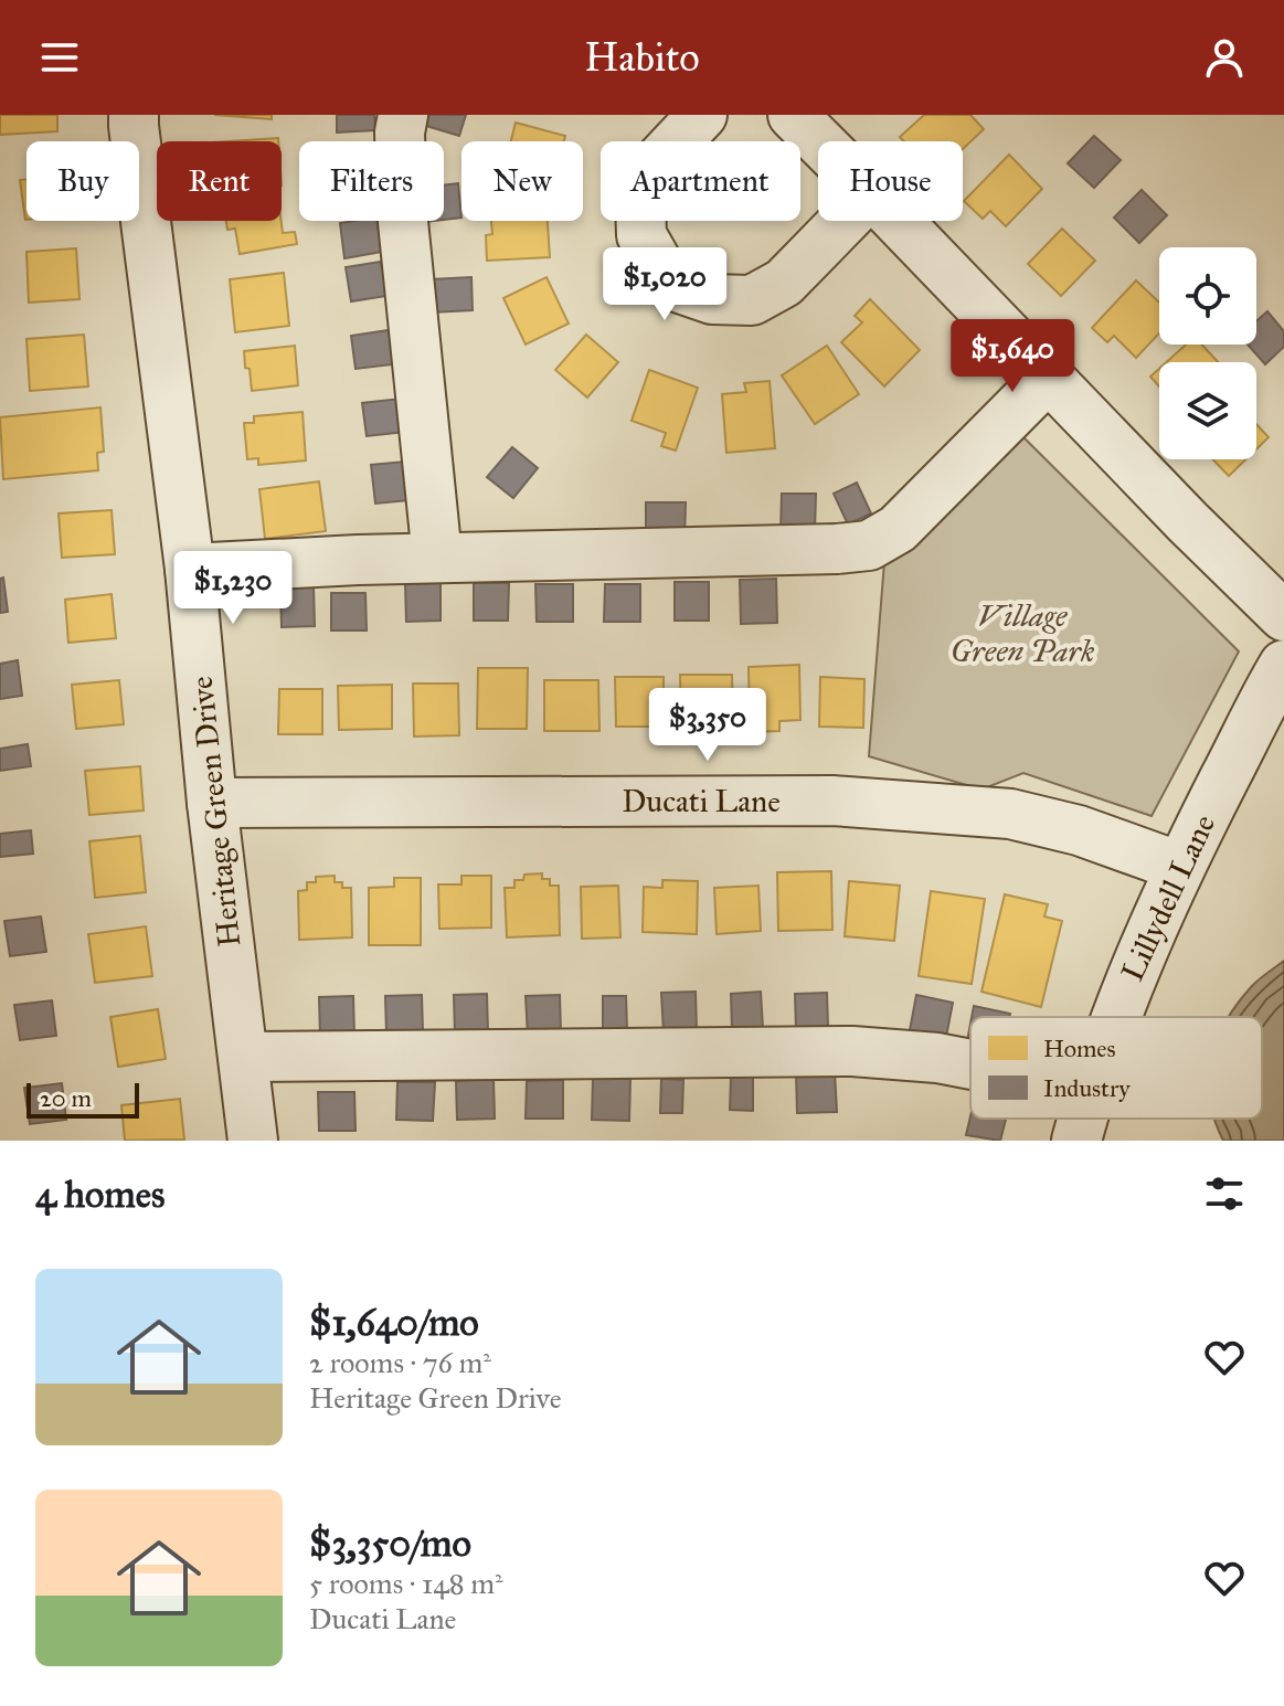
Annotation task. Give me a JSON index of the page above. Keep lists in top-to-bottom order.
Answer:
{
  "streets": {
    "street": ["Ducati Lane", "Heritage Green Drive", "Lillydell Lane"]
  },
  "crossings": [
    ["Ducati Lane", "Heritage Green Drive"],
    ["Ducati Lane", "Lillydell Lane"]
  ],
  "parks": ["Village Green Park"],
  "legend": ["Homes", "Industry"],
  "scale_bar": "20 m",
  "page": {
    "header": "Habito",
    "chip": [
      "Buy",
      "Rent",
      "Filters",
      "New",
      "Apartment",
      "House"
    ],
    "price": [
      "$1,020",
      "$1,640",
      "$1,230",
      "$3,350"
    ],
    "scale": "20 m",
    "heading": "4 homes",
    "list": [
      {
        "name": "$1,640/mo",
        "note": "2 rooms · 76 m² · Heritage Green Drive"
      },
      {
        "name": "$3,350/mo",
        "note": "5 rooms · 148 m² · Ducati Lane"
      }
    ]
  }
}
